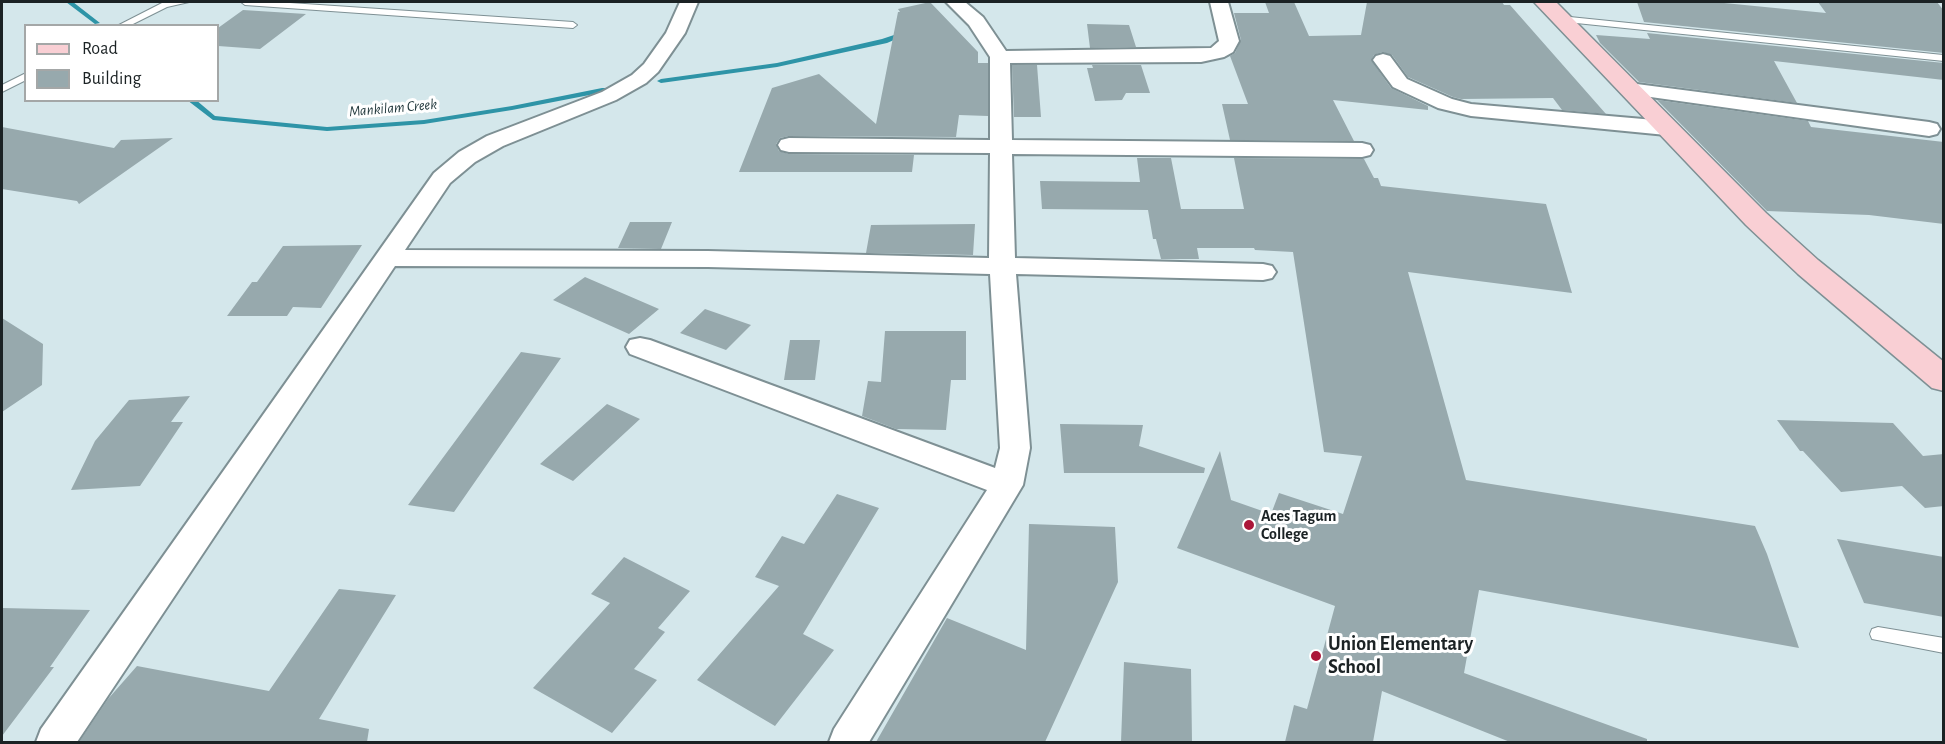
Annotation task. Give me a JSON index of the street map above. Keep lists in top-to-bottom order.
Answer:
{
  "water": ["Mankilam Creek"],
  "places": ["Aces Tagum College", "Union Elementary School"],
  "legend": ["Road", "Building"]
}
